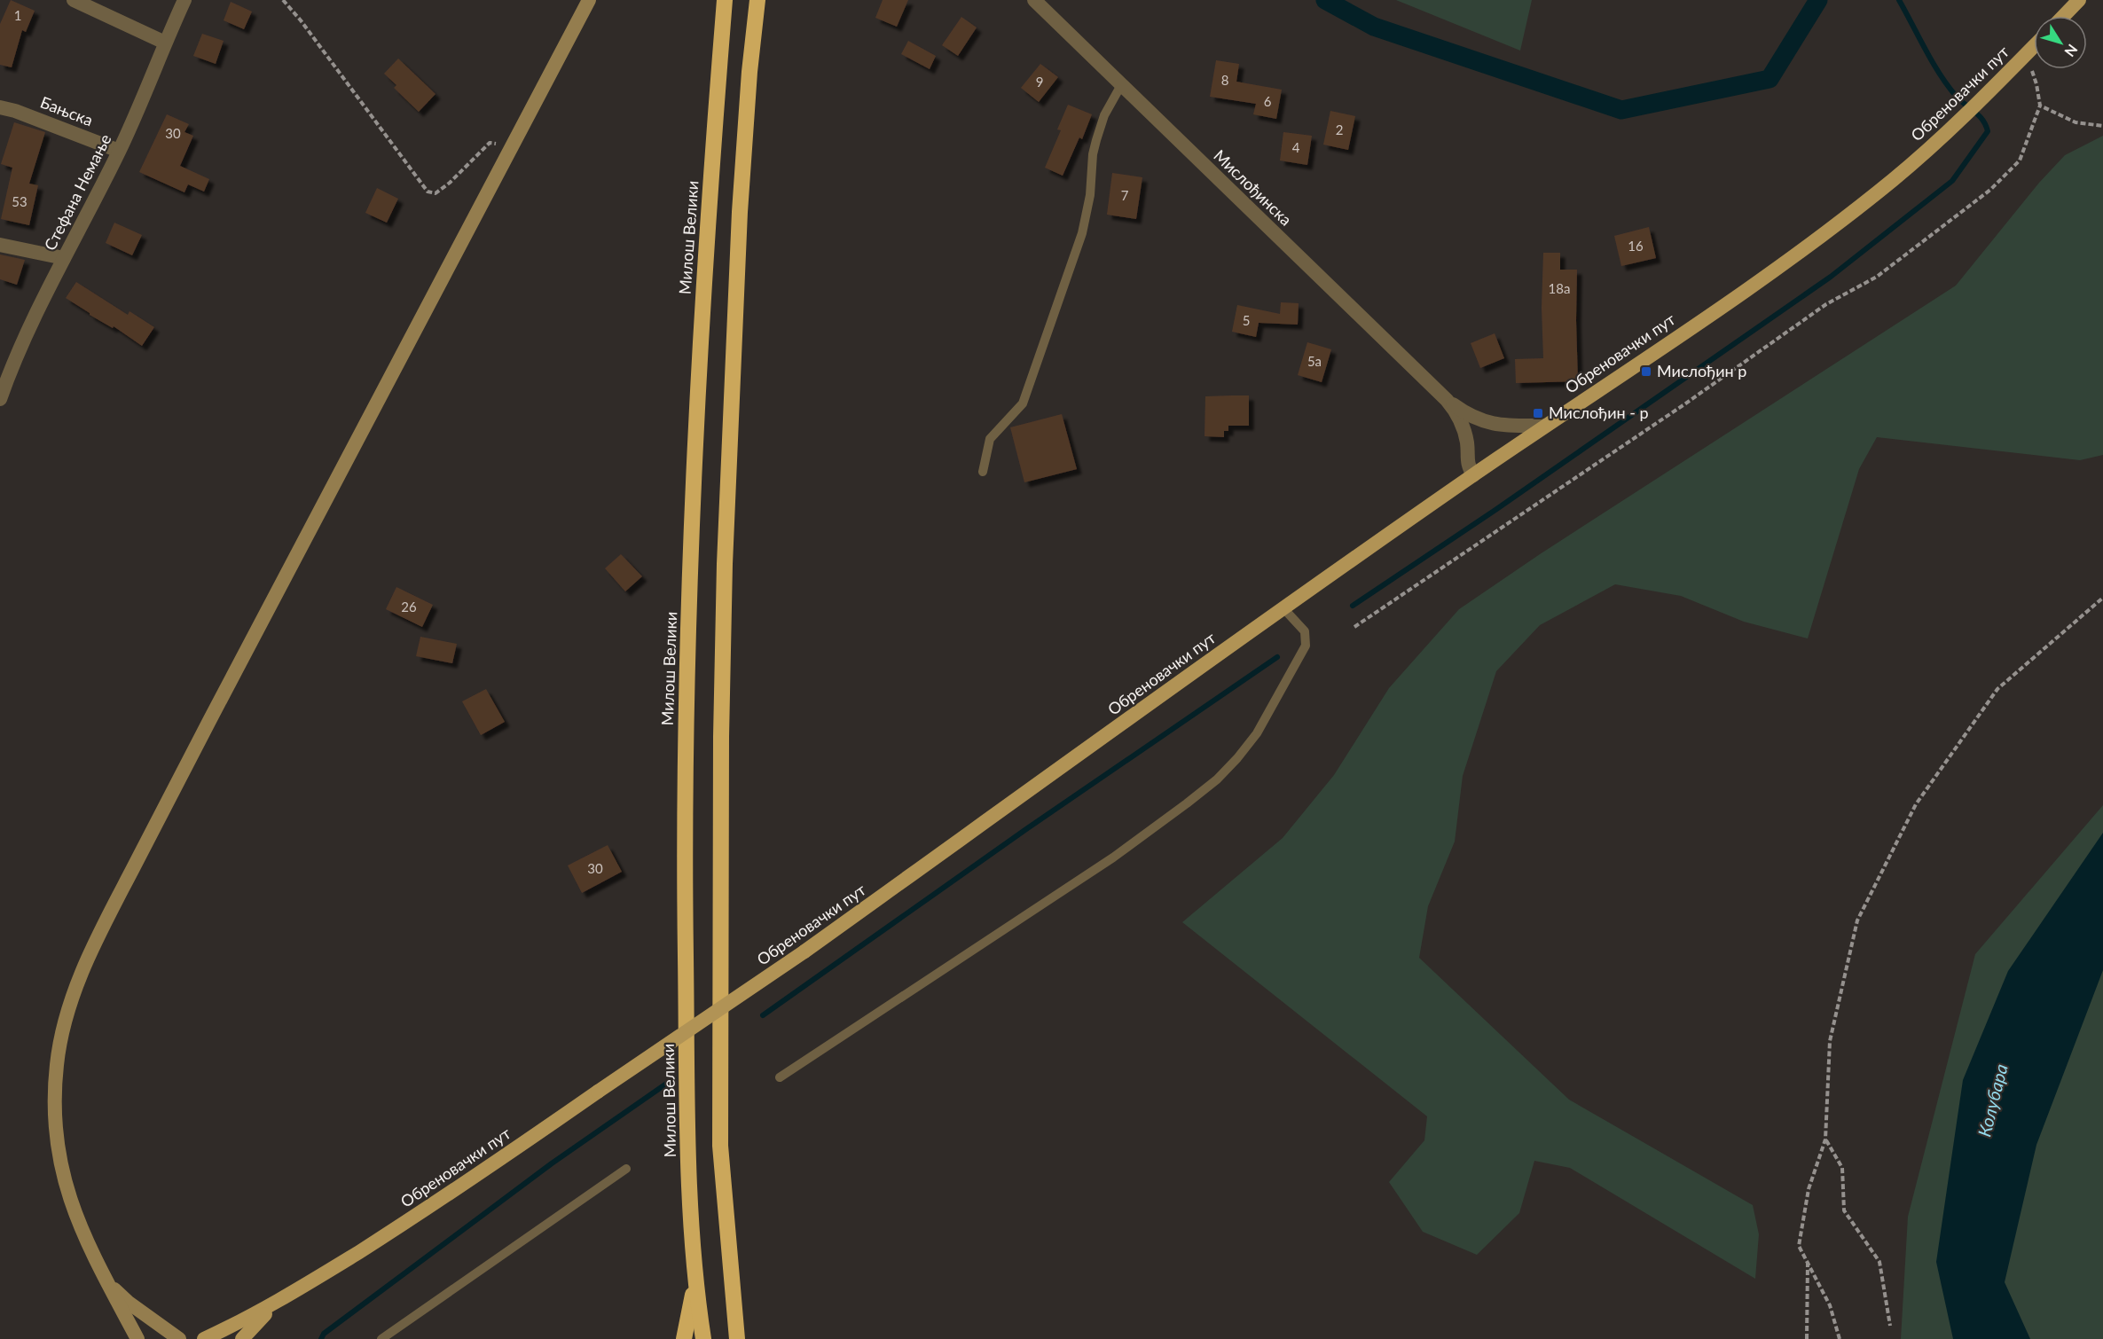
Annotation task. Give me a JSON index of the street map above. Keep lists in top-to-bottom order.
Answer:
{
  "streets": {
    "highway": ["Милош Велики"],
    "main road": ["Обреновачки пут"],
    "street": ["Бањска", "Мислођинска", "Стефана Немање"]
  },
  "crossings": [
    ["Обреновачки пут", "Мислођинска"],
    ["Бањска", "Стефана Немање"]
  ],
  "water": ["Колубара"],
  "places": {
    "transit": ["Мислођин р", "Мислођин - р"]
  },
  "house_numbers": [
    "1",
    "8",
    "9",
    "6",
    "2",
    "30",
    "4",
    "7",
    "53",
    "16",
    "18a",
    "5",
    "5a",
    "26",
    "30"
  ],
  "north": "bottom right"
}
